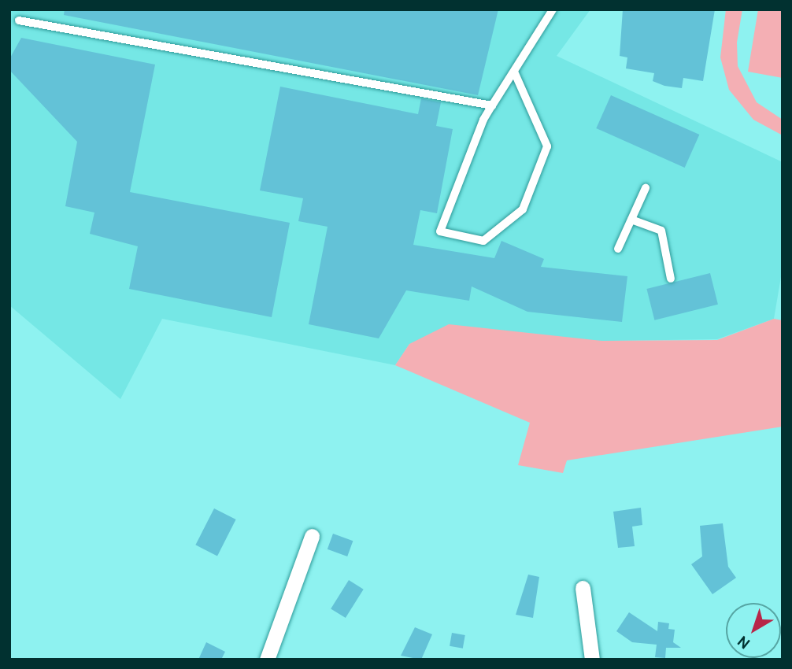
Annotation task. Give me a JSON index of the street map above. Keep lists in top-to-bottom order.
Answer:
{
  "north": "bottom left"
}
